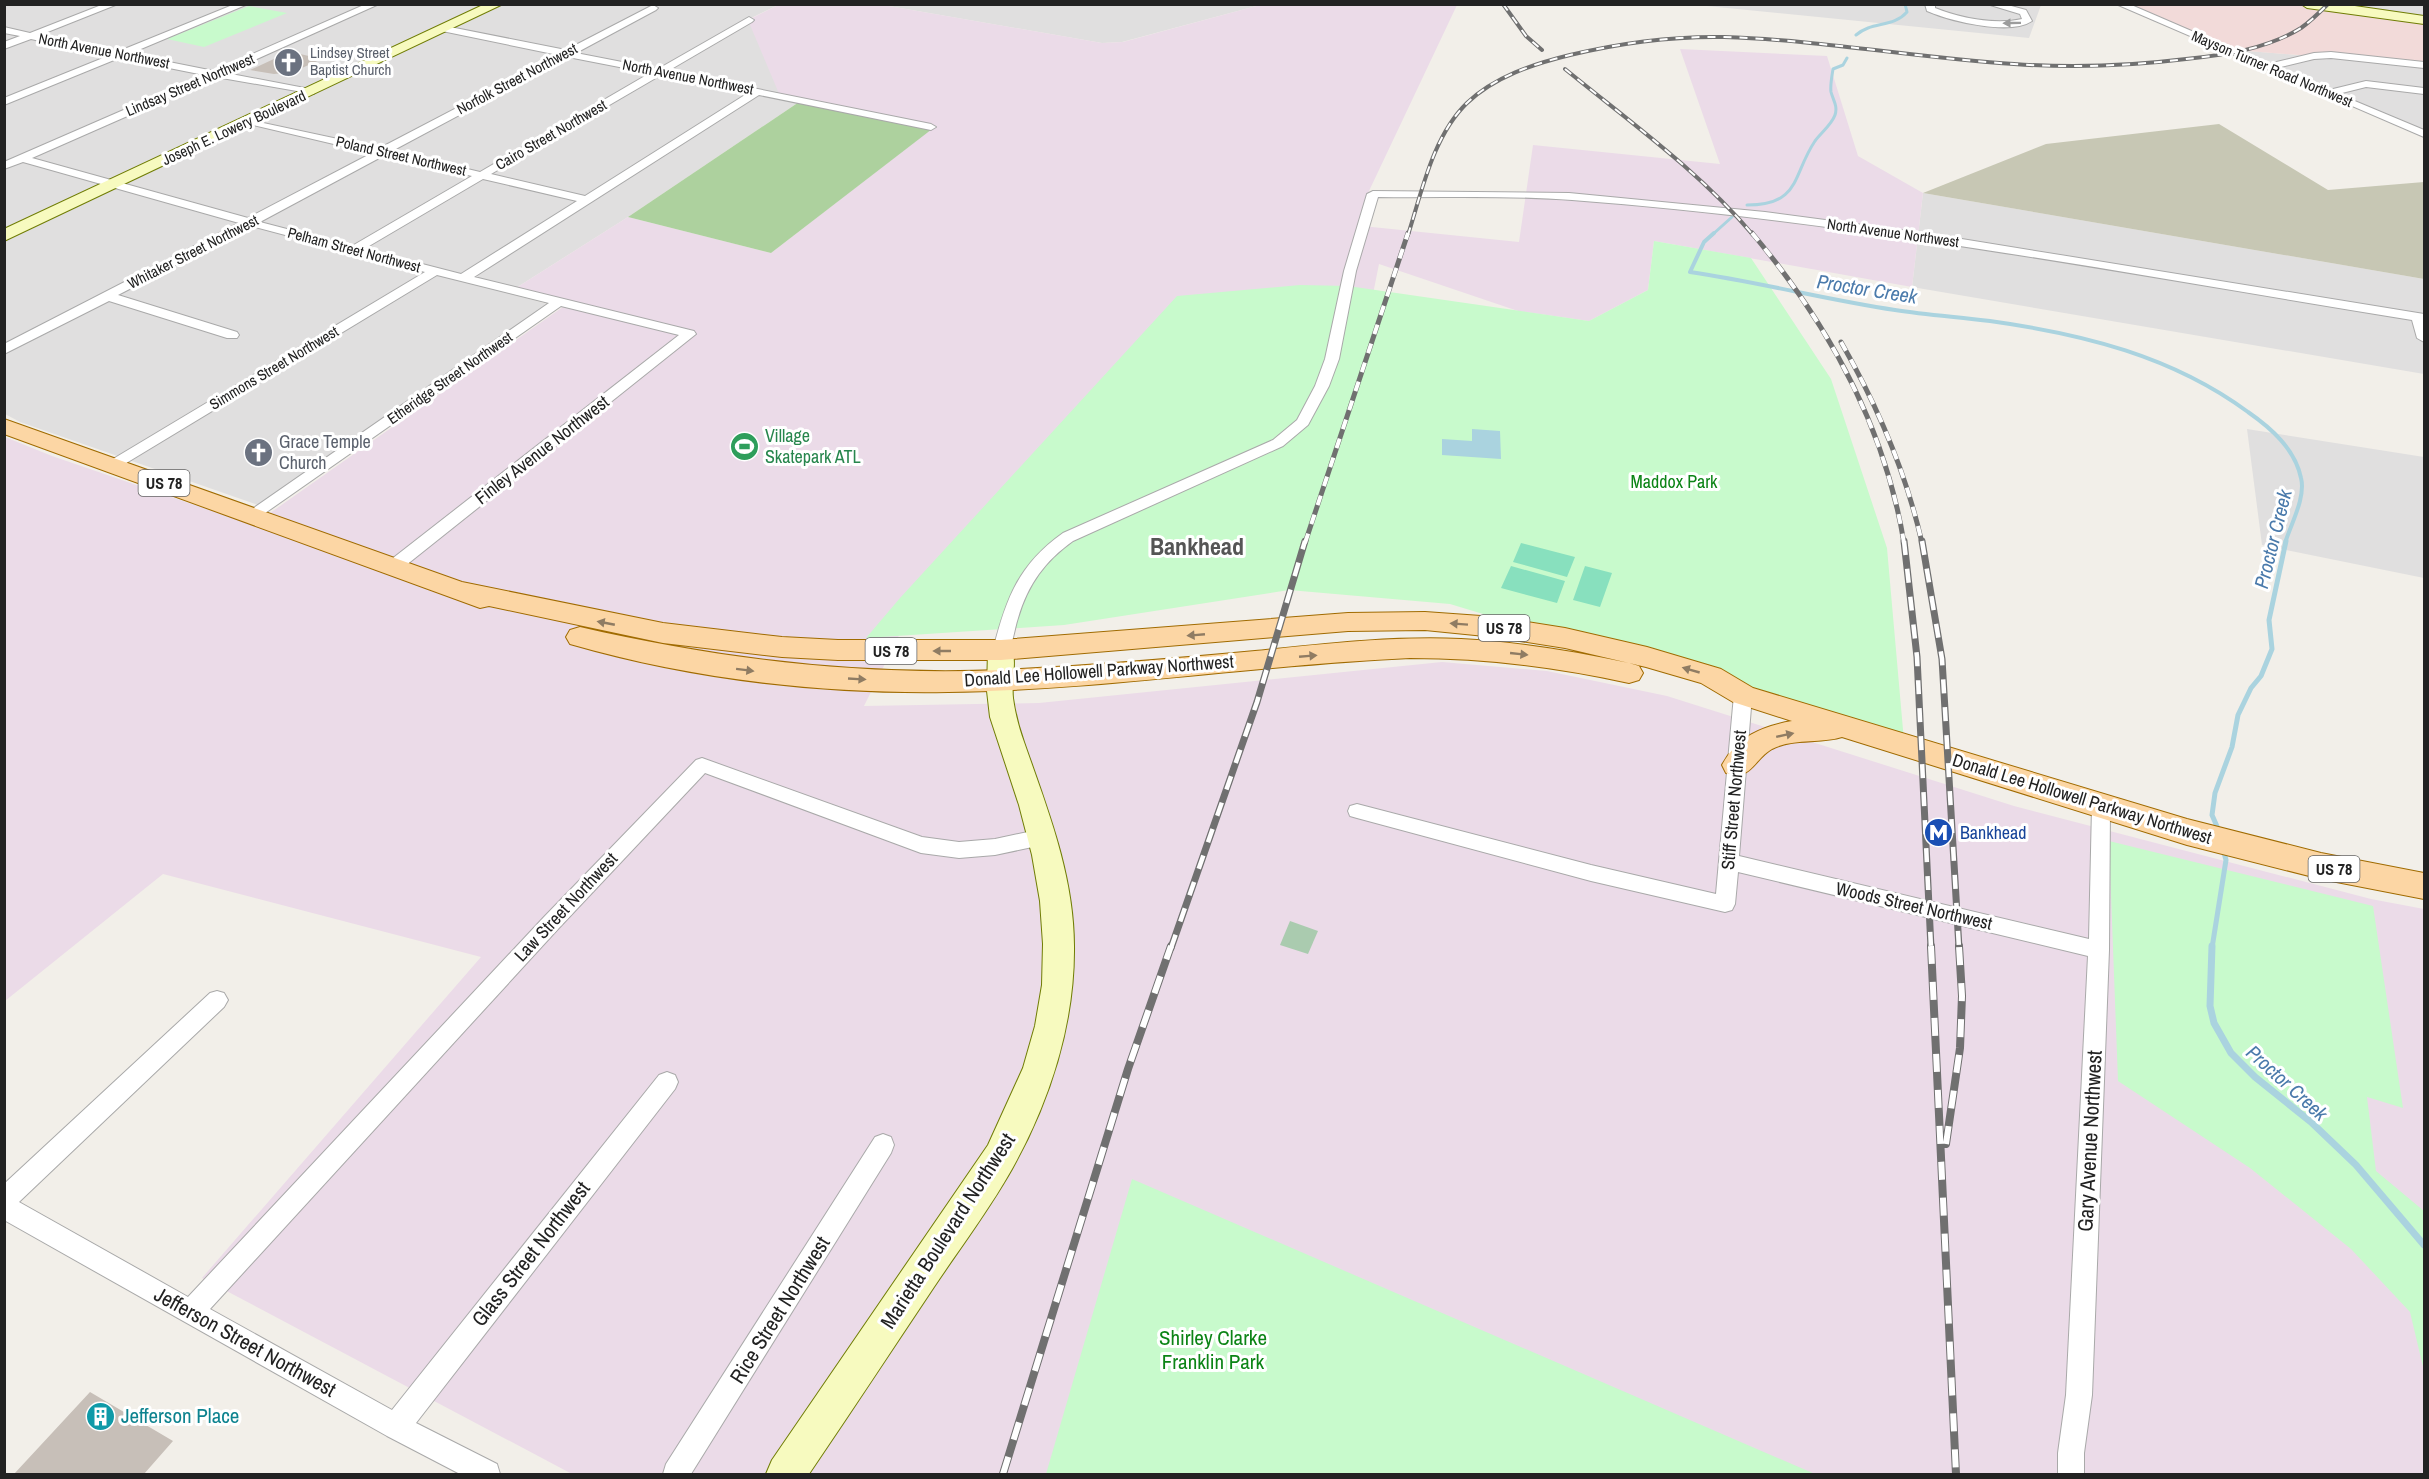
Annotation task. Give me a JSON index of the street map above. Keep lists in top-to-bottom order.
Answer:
{
  "streets": {
    "main road": [
      "Joseph E. Lowery Boulevard",
      "US 78",
      "Donald Lee Hollowell Parkway Northwest",
      "Marietta Boulevard Northwest"
    ],
    "street": [
      "North Avenue Northwest",
      "Mayson Turner Road Northwest",
      "Norfolk Street Northwest",
      "Lindsay Street Northwest",
      "Cairo Street Northwest",
      "Poland Street Northwest",
      "Pelham Street Northwest",
      "Whitaker Street Northwest",
      "Simmons Street Northwest",
      "Etheridge Street Northwest",
      "Finley Avenue Northwest",
      "Stiff Street Northwest",
      "Woods Street Northwest",
      "Law Street Northwest",
      "Gary Avenue Northwest",
      "Glass Street Northwest",
      "Rice Street Northwest",
      "Jefferson Street Northwest"
    ]
  },
  "crossings": [
    ["North Avenue Northwest", "Norfolk Street Northwest"],
    ["North Avenue Northwest", "Lindsay Street Northwest"],
    ["North Avenue Northwest", "Joseph E. Lowery Boulevard"],
    ["North Avenue Northwest", "Cairo Street Northwest"],
    ["North Avenue Northwest", "Donald Lee Hollowell Parkway Northwest"],
    ["North Avenue Northwest", "Marietta Boulevard Northwest"],
    ["Norfolk Street Northwest", "Poland Street Northwest"],
    ["Norfolk Street Northwest", "Whitaker Street Northwest"],
    ["Lindsay Street Northwest", "Pelham Street Northwest"],
    ["Joseph E. Lowery Boulevard", "Poland Street Northwest"],
    ["Joseph E. Lowery Boulevard", "Pelham Street Northwest"],
    ["Cairo Street Northwest", "Poland Street Northwest"],
    ["Cairo Street Northwest", "Pelham Street Northwest"],
    ["Poland Street Northwest", "Whitaker Street Northwest"],
    ["Pelham Street Northwest", "Whitaker Street Northwest"],
    ["Pelham Street Northwest", "Simmons Street Northwest"],
    ["Pelham Street Northwest", "Etheridge Street Northwest"],
    ["Pelham Street Northwest", "Finley Avenue Northwest"],
    ["Simmons Street Northwest", "Donald Lee Hollowell Parkway Northwest"],
    ["Etheridge Street Northwest", "Donald Lee Hollowell Parkway Northwest"],
    ["Finley Avenue Northwest", "Donald Lee Hollowell Parkway Northwest"],
    ["Donald Lee Hollowell Parkway Northwest", "Stiff Street Northwest"],
    ["Donald Lee Hollowell Parkway Northwest", "Gary Avenue Northwest"],
    ["Donald Lee Hollowell Parkway Northwest", "Marietta Boulevard Northwest"],
    ["Stiff Street Northwest", "Woods Street Northwest"],
    ["Woods Street Northwest", "Gary Avenue Northwest"],
    ["Law Street Northwest", "Marietta Boulevard Northwest"],
    ["Law Street Northwest", "Jefferson Street Northwest"],
    ["Glass Street Northwest", "Jefferson Street Northwest"]
  ],
  "districts": ["Bankhead"],
  "water": ["Proctor Creek"],
  "parks": ["Maddox Park", "Shirley Clarke Franklin Park"],
  "places": {
    "church": ["Lindsey Street Baptist Church", "Grace Temple Church"],
    "sports": ["Village Skatepark ATL"],
    "metro station": ["Bankhead"],
    "building": ["Jefferson Place"]
  }
}
